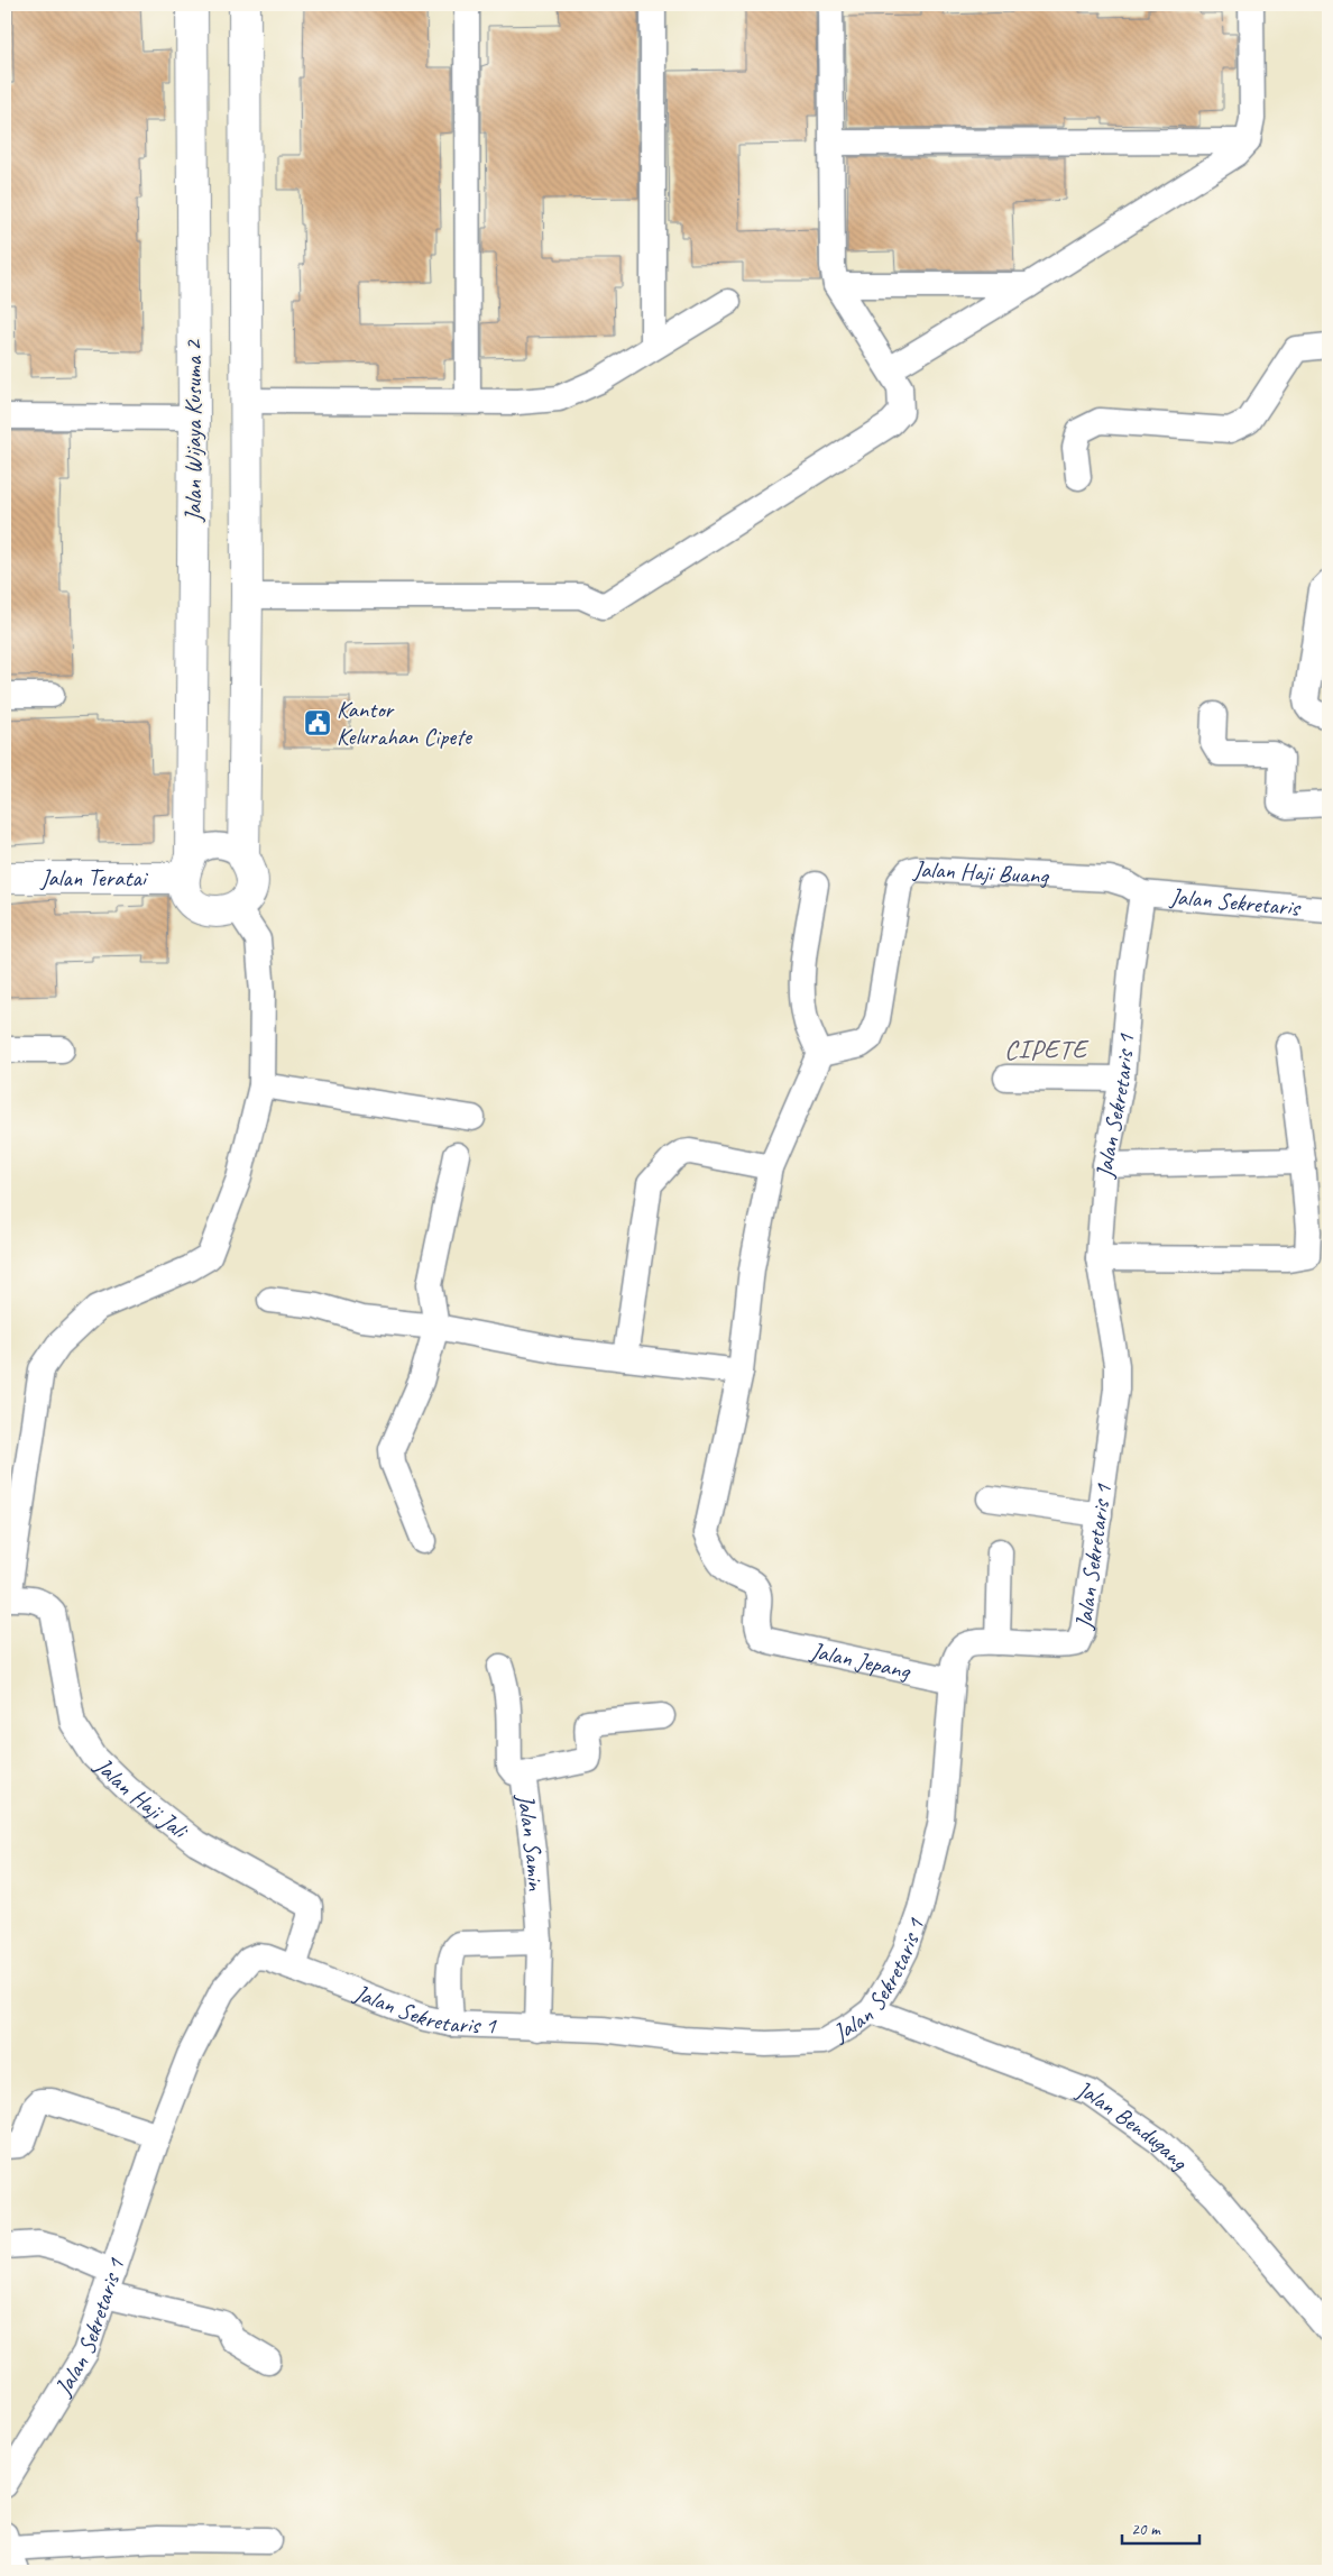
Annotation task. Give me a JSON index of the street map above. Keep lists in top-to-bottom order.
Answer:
{
  "streets": {
    "street": [
      "Jalan Wijaya Kusuma 2",
      "Jalan Haji Buang",
      "Jalan Teratai",
      "Jalan Sekretaris",
      "Jalan Sekretaris 1",
      "Jalan Jepang",
      "Jalan Haji Jali",
      "Jalan Samin",
      "Jalan Bendugang"
    ]
  },
  "crossings": [
    ["Jalan Wijaya Kusuma 2", "Jalan Teratai"],
    ["Jalan Haji Buang", "Jalan Sekretaris"],
    ["Jalan Haji Buang", "Jalan Sekretaris 1"],
    ["Jalan Sekretaris", "Jalan Sekretaris 1"],
    ["Jalan Sekretaris 1", "Jalan Jepang"],
    ["Jalan Sekretaris 1", "Jalan Haji Jali"],
    ["Jalan Sekretaris 1", "Jalan Samin"],
    ["Jalan Sekretaris 1", "Jalan Bendugang"]
  ],
  "districts": ["CIPETE"],
  "places": {
    "public building": ["Kantor Kelurahan Cipete"]
  },
  "scale_bar": "20 m"
}
